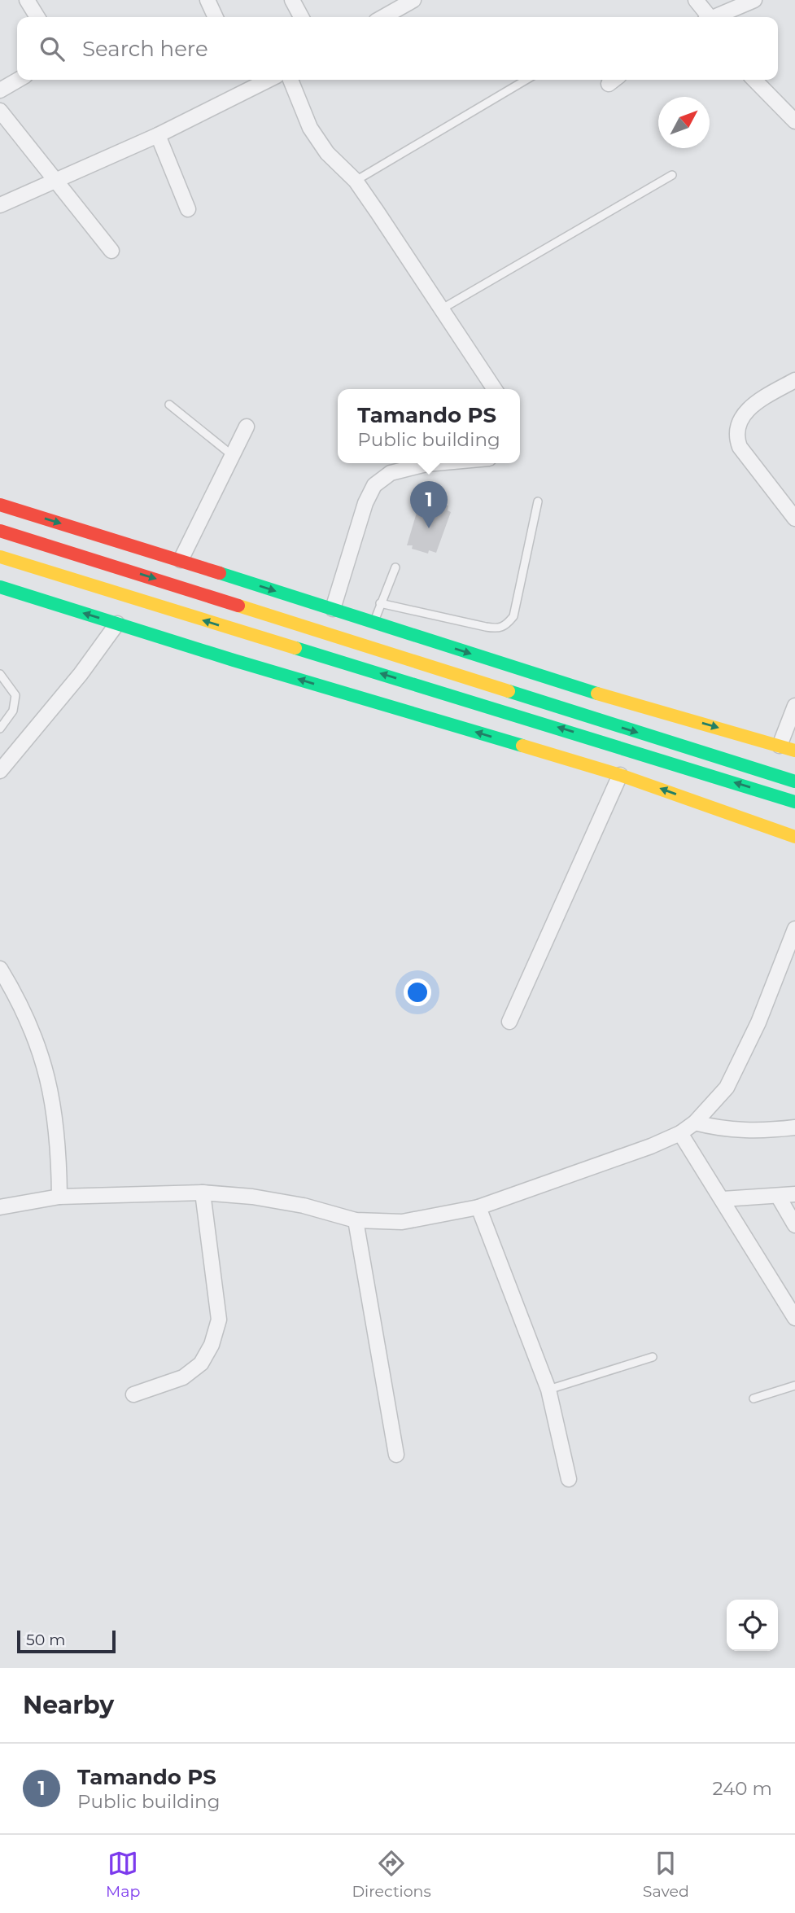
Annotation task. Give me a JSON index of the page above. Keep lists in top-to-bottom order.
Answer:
{
  "scale_bar": "50 m",
  "north": "top right",
  "page": {
    "search": "Search here",
    "popup": ["Tamando PS", "Public building"],
    "pins": "1",
    "scale": "50 m",
    "heading": "Nearby",
    "list": [
      {
        "mark": "1",
        "name": "Tamando PS",
        "note": "Public building",
        "value": "240 m"
      }
    ],
    "nav": ["Map", "Directions", "Saved"]
  }
}
